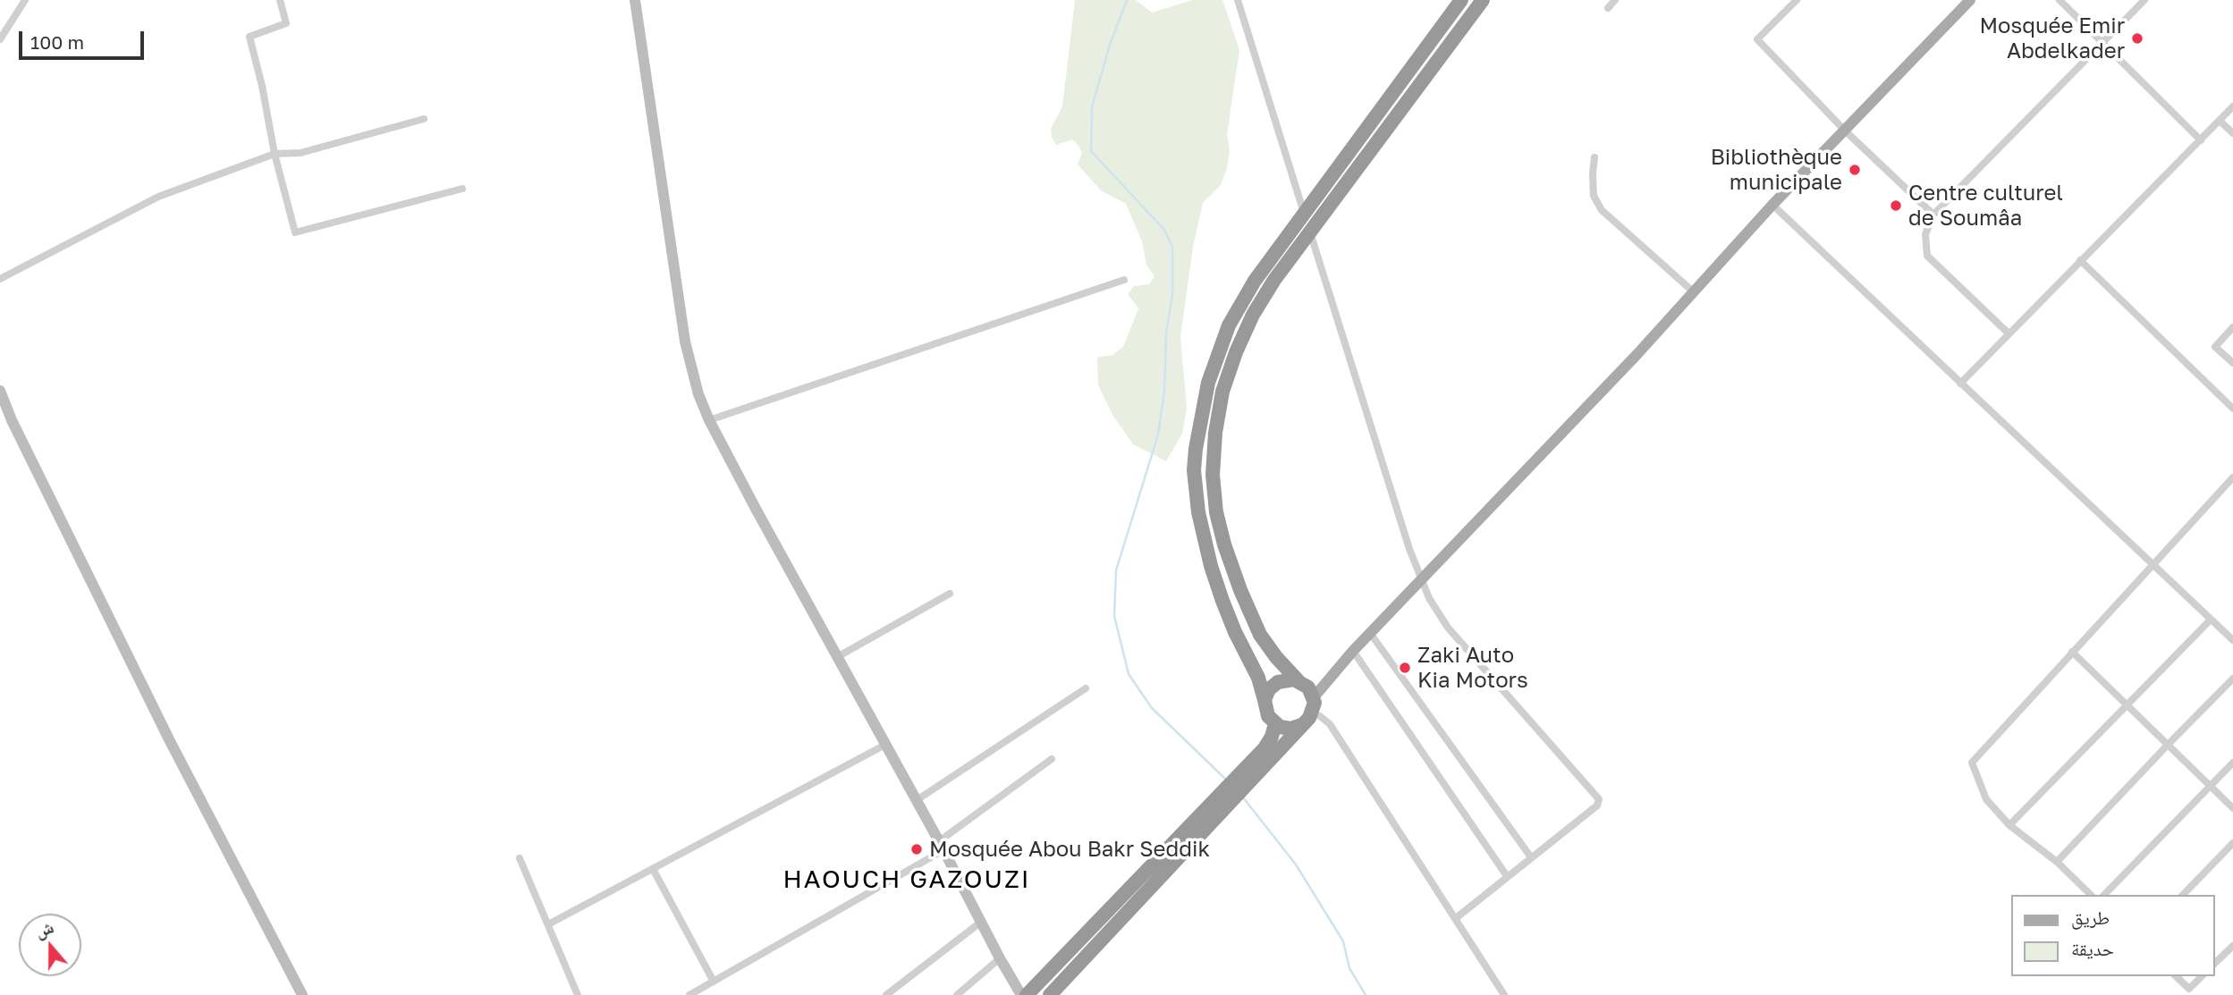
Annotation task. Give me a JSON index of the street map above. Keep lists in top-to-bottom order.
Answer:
{
  "districts": ["HAOUCH GAZOUZI"],
  "places": [
    "Mosquée Emir Abdelkader",
    "Bibliothèque municipale",
    "Centre culturel de Soumâa",
    "Zaki Auto Kia Motors",
    "Mosquée Abou Bakr Seddik"
  ],
  "legend": ["طريق", "حديقة"],
  "scale_bar": "100 m",
  "north": "top"
}
